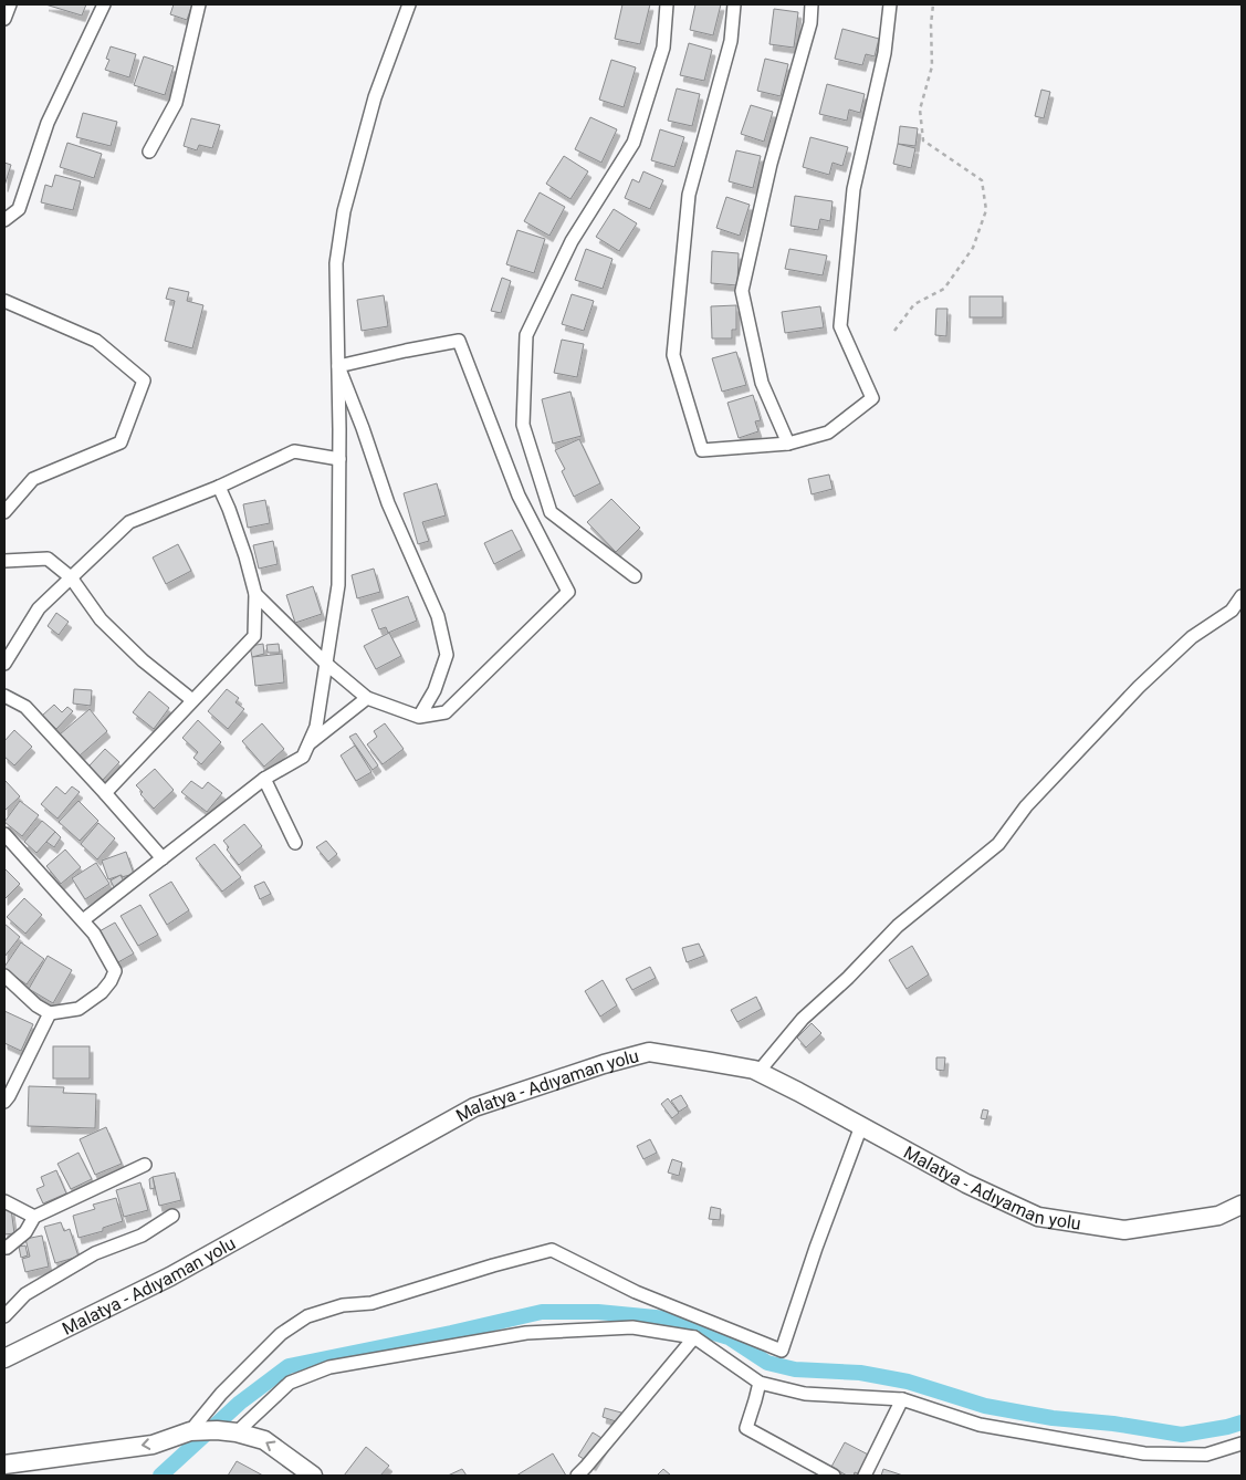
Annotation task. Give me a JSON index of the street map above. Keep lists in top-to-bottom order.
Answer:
{
  "streets": {
    "main road": ["Malatya - Adıyaman yolu"]
  }
}
